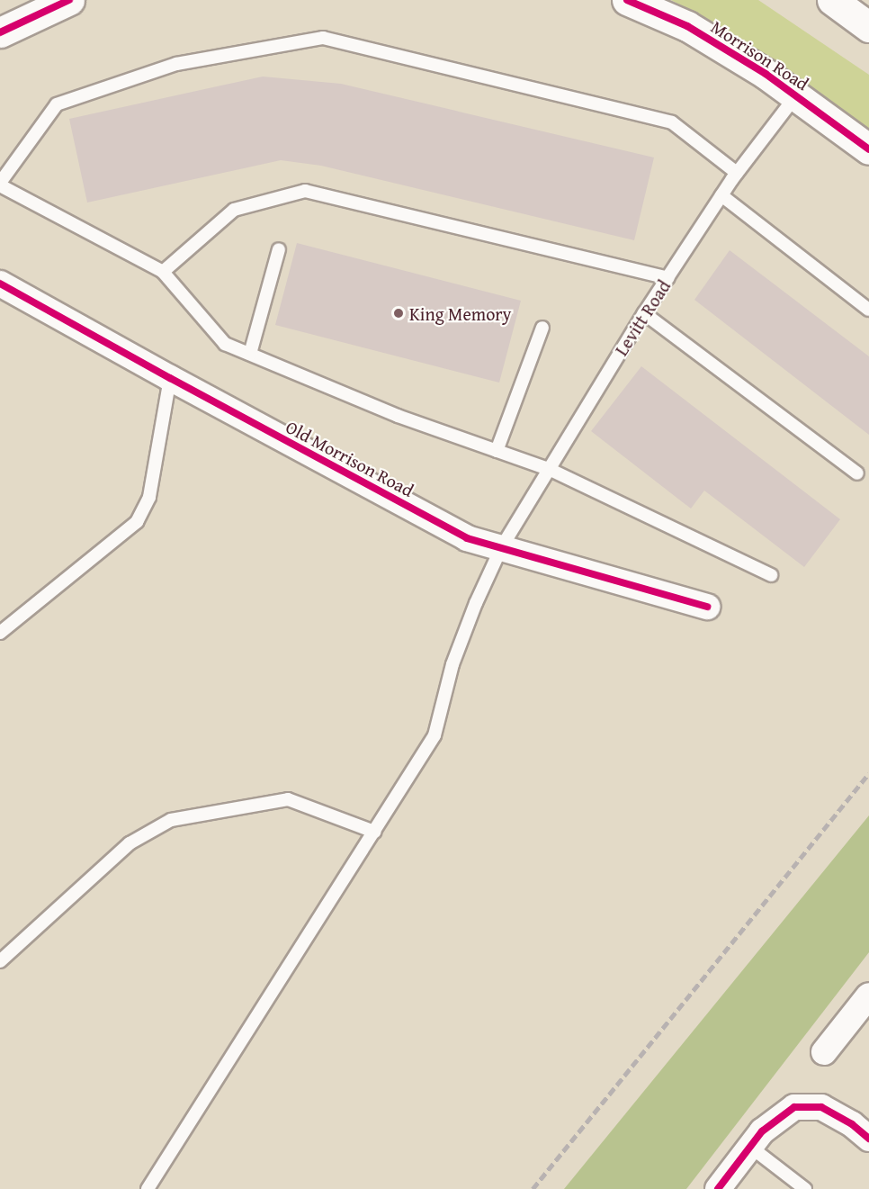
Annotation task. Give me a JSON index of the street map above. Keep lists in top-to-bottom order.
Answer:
{
  "streets": {
    "main road": ["Morrison Road"],
    "street": ["Old Morrison Road"],
    "lane": ["Levitt Road"]
  },
  "crossings": [
    ["Morrison Road", "Levitt Road"],
    ["Levitt Road", "Old Morrison Road"]
  ],
  "places": ["King Memory"]
}
